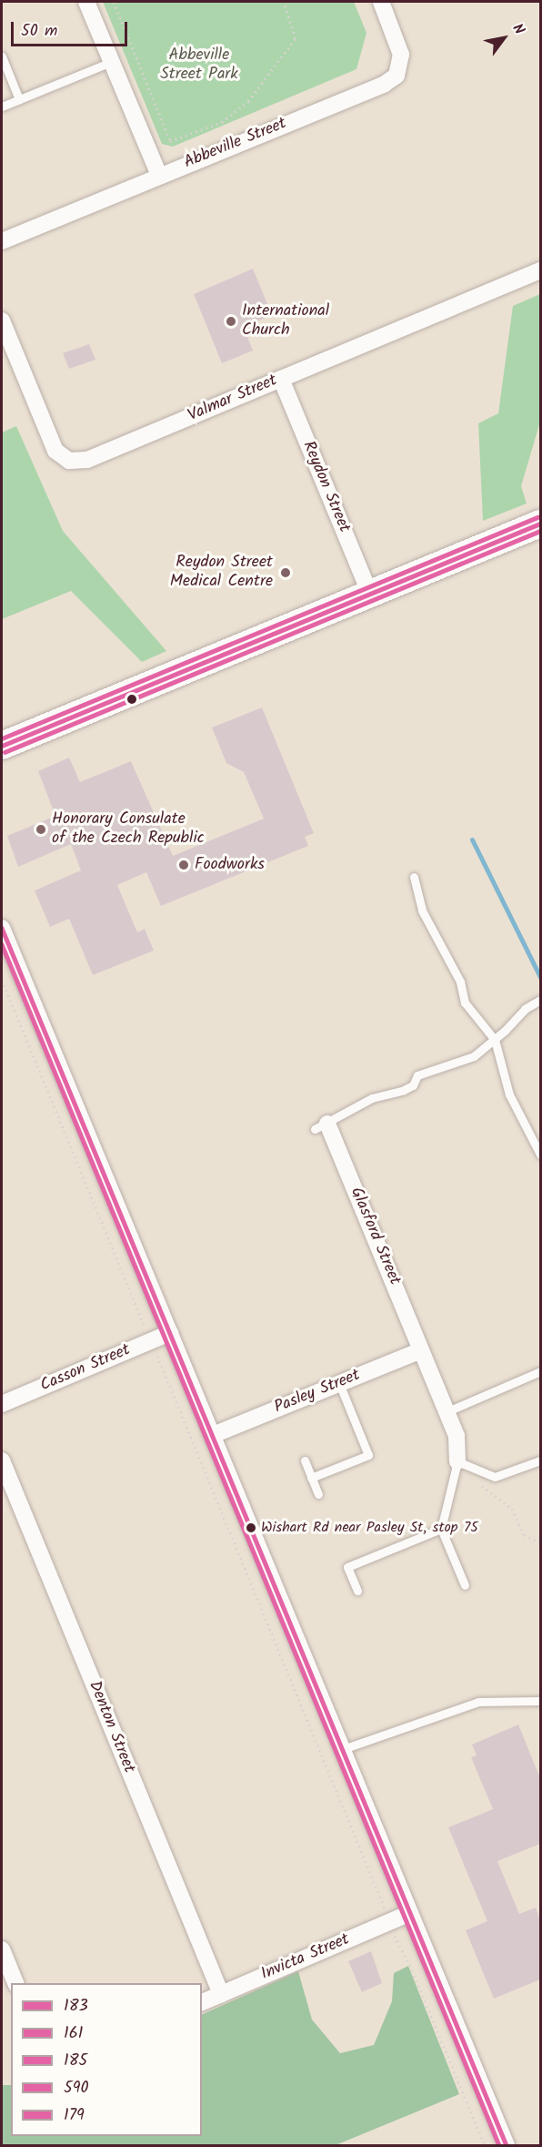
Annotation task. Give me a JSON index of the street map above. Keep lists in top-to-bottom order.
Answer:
{
  "streets": {
    "street": [
      "Abbeville Street",
      "Valmar Street",
      "Reydon Street",
      "Glasford Street",
      "Casson Street",
      "Pasley Street",
      "Denton Street",
      "Invicta Street"
    ]
  },
  "crossings": [
    ["Valmar Street", "Reydon Street"],
    ["Glasford Street", "Pasley Street"],
    ["Denton Street", "Invicta Street"]
  ],
  "parks": ["Abbeville Street Park"],
  "places": [
    "International Church",
    "Reydon Street Medical Centre",
    "Honorary Consulate of the Czech Republic",
    "Foodworks",
    "Wishart Rd near Pasley St, stop 75"
  ],
  "lines": [
    "transit line 179",
    "transit line 185",
    "transit line 590",
    "transit line 183",
    "transit line 161"
  ],
  "legend": [
    "183",
    "161",
    "185",
    "590",
    "179"
  ],
  "scale_bar": "50 m",
  "north": "top right"
}
